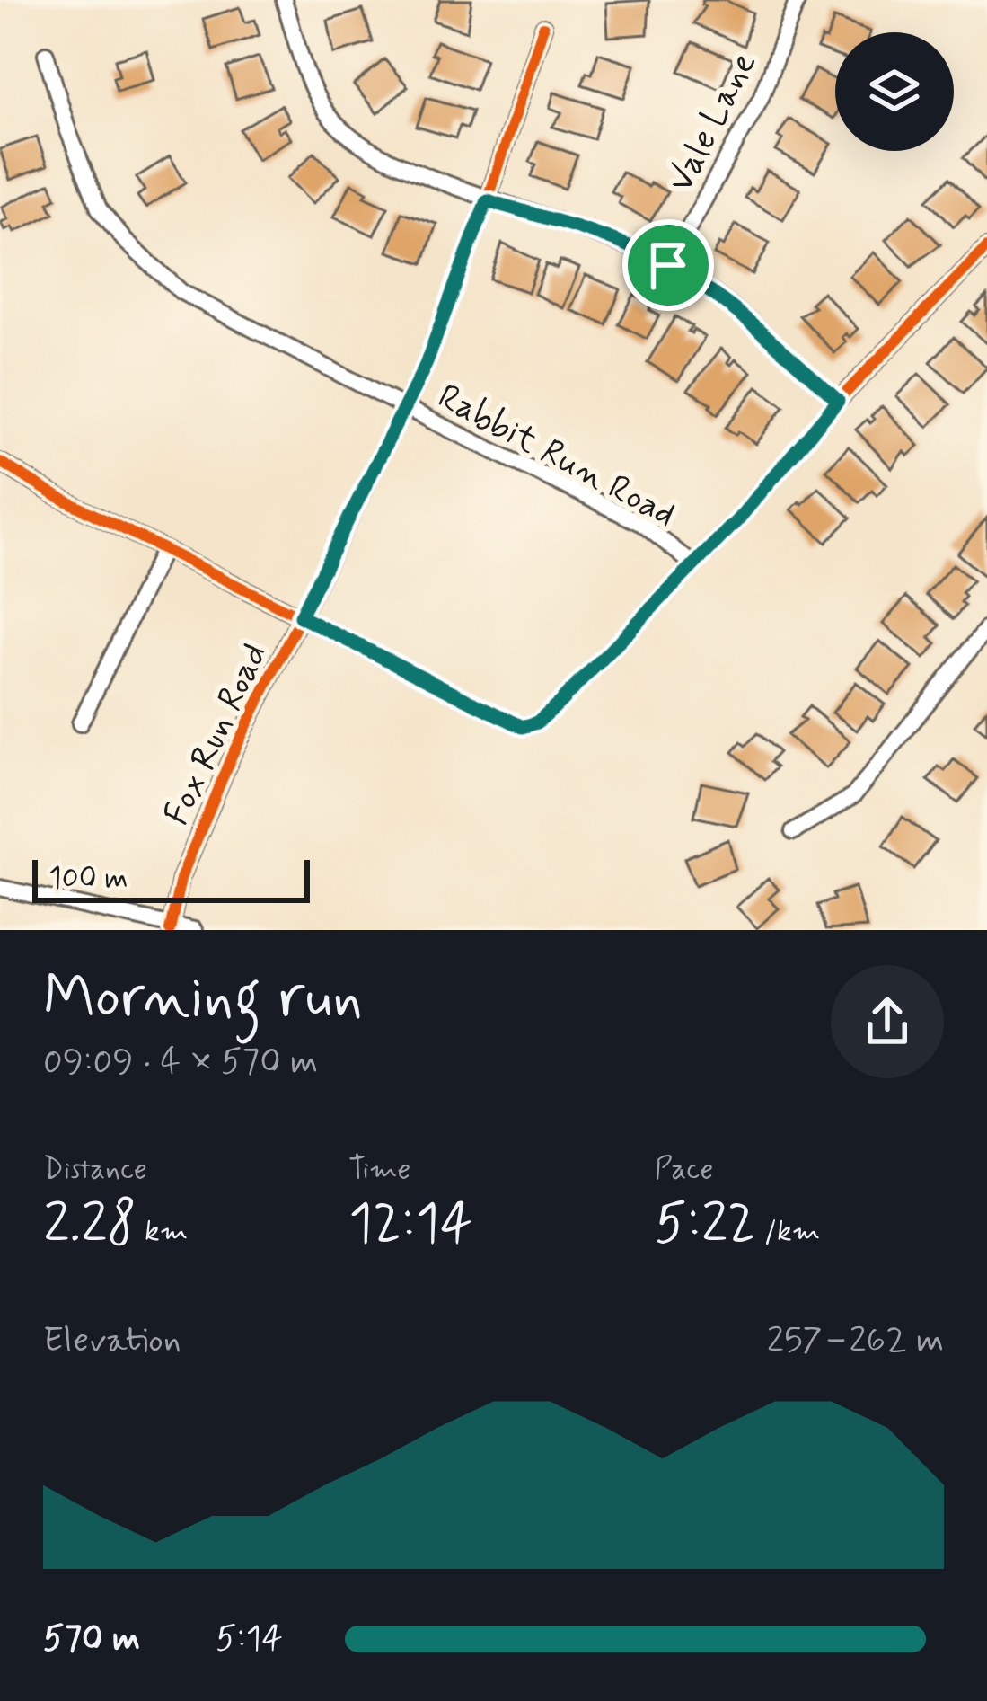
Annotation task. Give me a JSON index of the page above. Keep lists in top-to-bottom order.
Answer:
{
  "streets": {
    "street": ["Vale Lane", "Rabbit Run Road", "Fox Run Road"]
  },
  "crossings": [
    ["Rabbit Run Road", "Fox Run Road"]
  ],
  "scale_bar": "100 m",
  "page": {
    "scale": "100 m",
    "heading": ["Morning run", "09:09 · 4 × 570 m"],
    "stats": [
      ["Distance", "2.28 km"],
      ["Time", "12:14"],
      ["Pace", "5:22 /km"]
    ],
    "chart": ["Elevation", "257–262 m"],
    "list": [
      {
        "name": "570 m",
        "note": "5:14"
      }
    ]
  }
}
